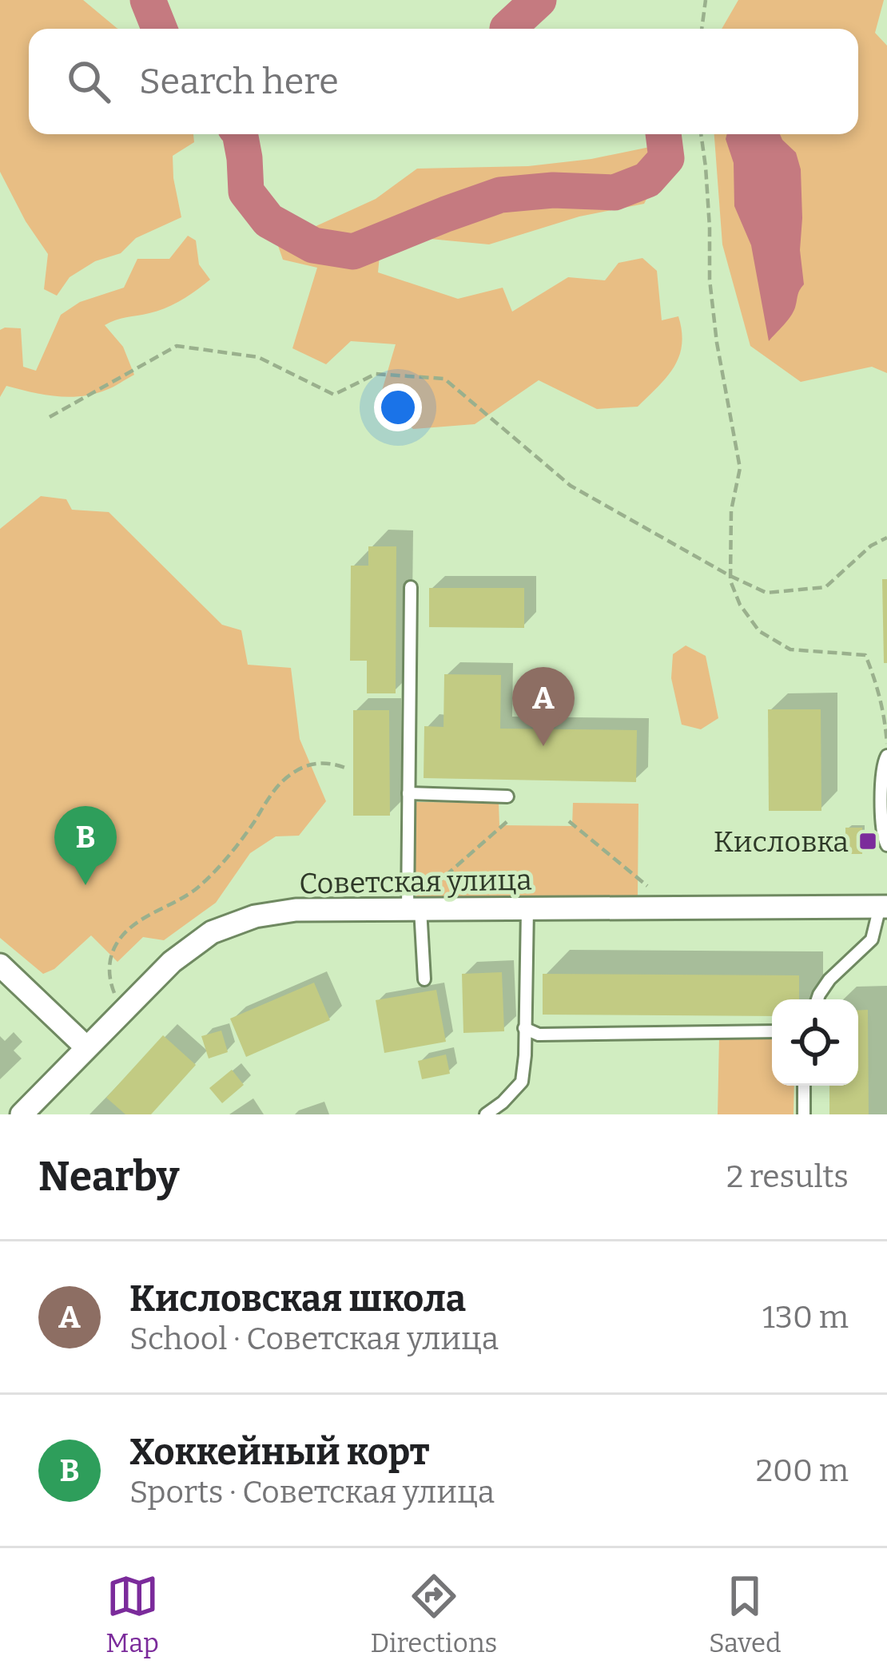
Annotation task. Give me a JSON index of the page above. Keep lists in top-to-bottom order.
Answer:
{
  "streets": {
    "street": ["Советская улица"]
  },
  "places": {
    "transit": ["Кисловка"]
  },
  "page": {
    "search": "Search here",
    "pins": ["A", "B"],
    "heading": ["Nearby", "2 results"],
    "list": [
      {
        "mark": "A",
        "name": "Кисловская школа",
        "note": "School · Советская улица",
        "value": "130 m"
      },
      {
        "mark": "B",
        "name": "Хоккейный корт",
        "note": "Sports · Советская улица",
        "value": "200 m"
      }
    ],
    "nav": ["Map", "Directions", "Saved"]
  }
}
